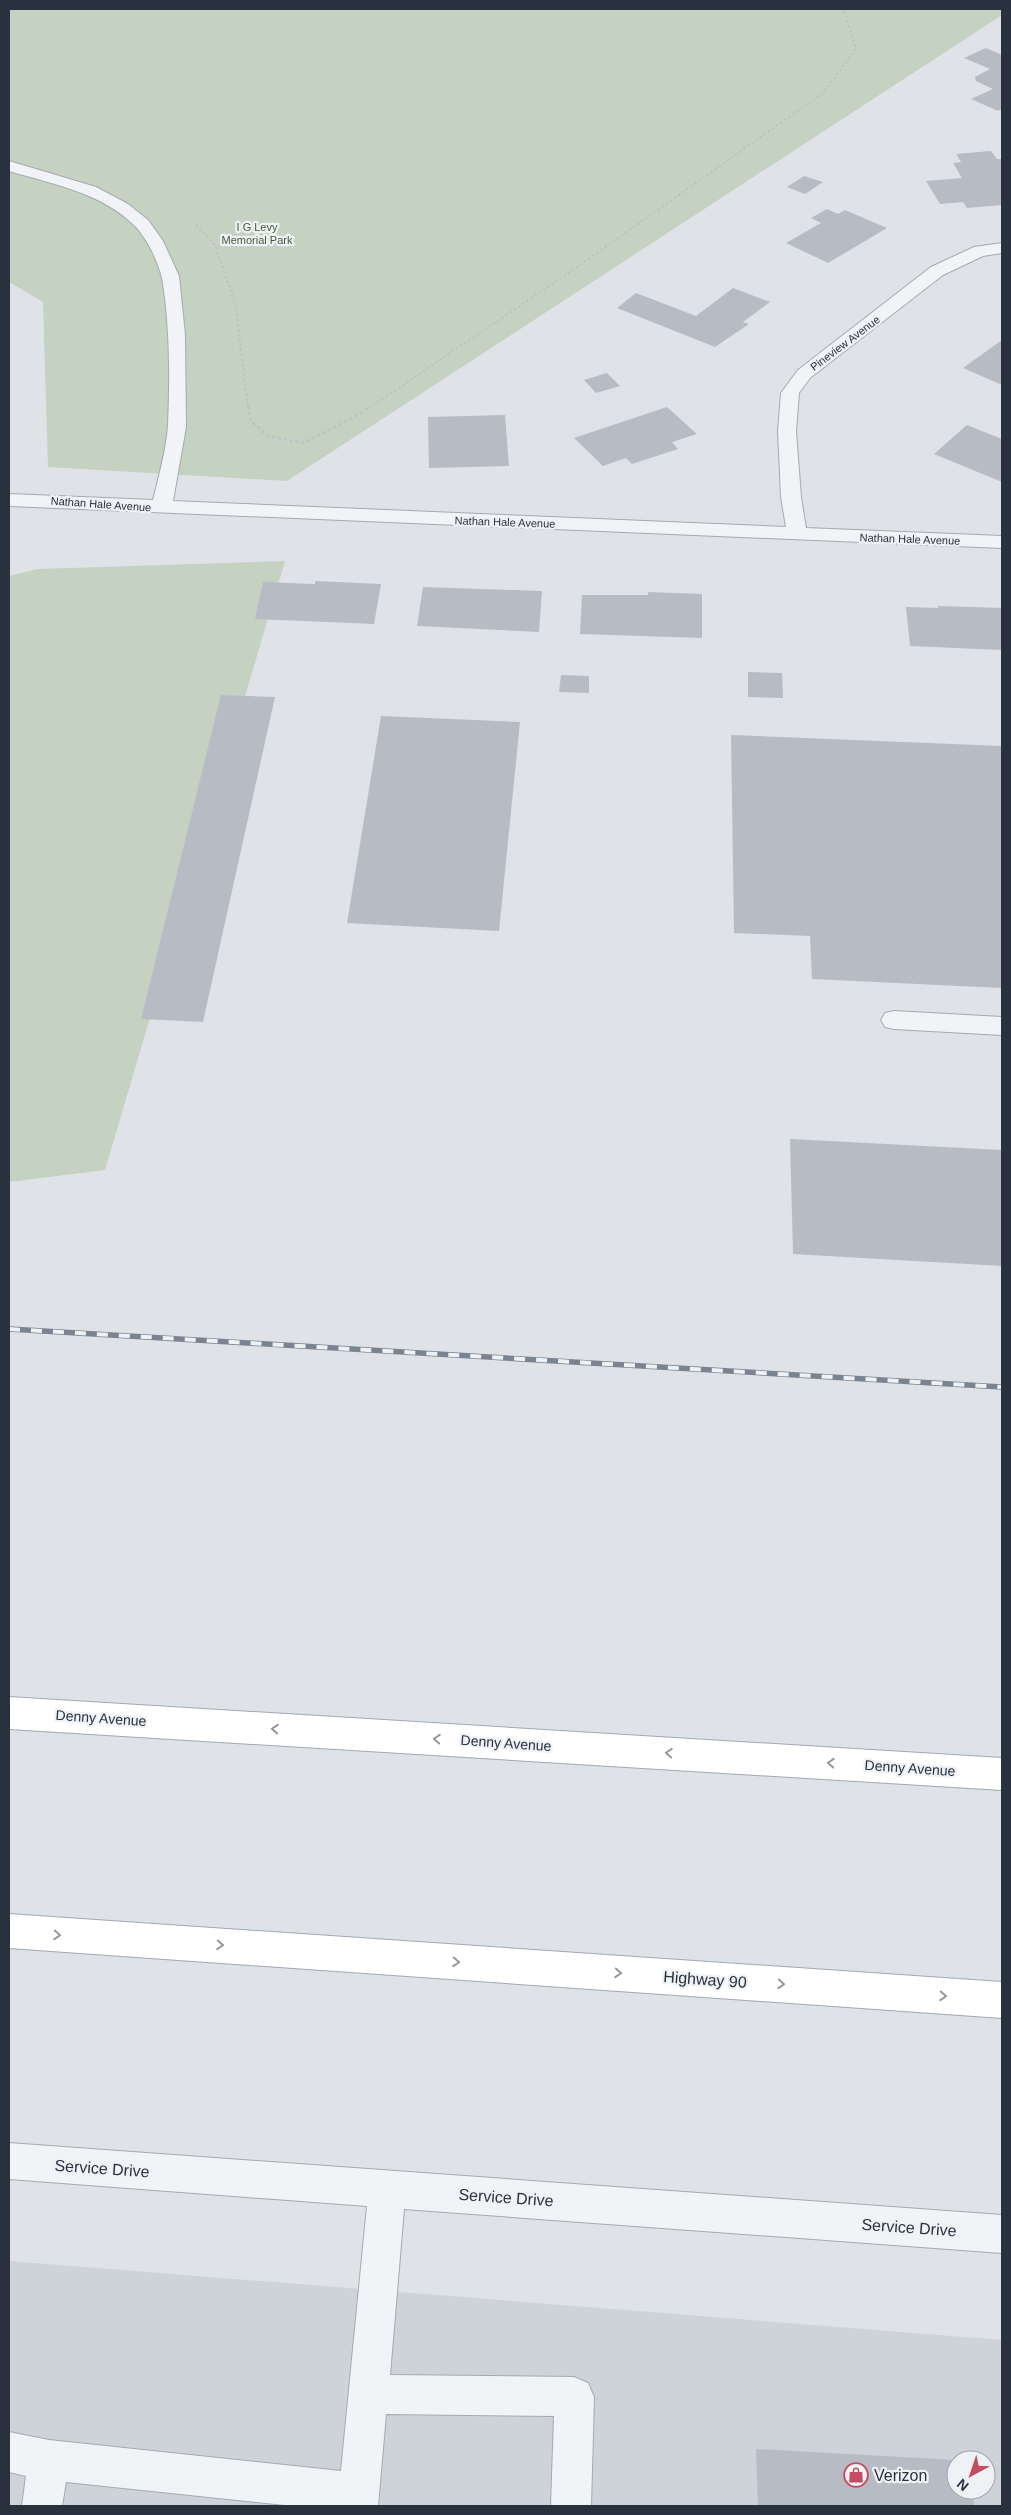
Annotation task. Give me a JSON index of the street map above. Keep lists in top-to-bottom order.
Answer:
{
  "streets": {
    "main road": ["Denny Avenue", "Highway 90"],
    "street": ["Pineview Avenue", "Nathan Hale Avenue", "Service Drive"]
  },
  "crossings": [
    ["Pineview Avenue", "Nathan Hale Avenue"]
  ],
  "one_way": ["Denny Avenue", "Highway 90"],
  "parks": ["I G Levy Memorial Park"],
  "places": {
    "shop": ["Verizon"]
  },
  "north": "bottom left"
}
